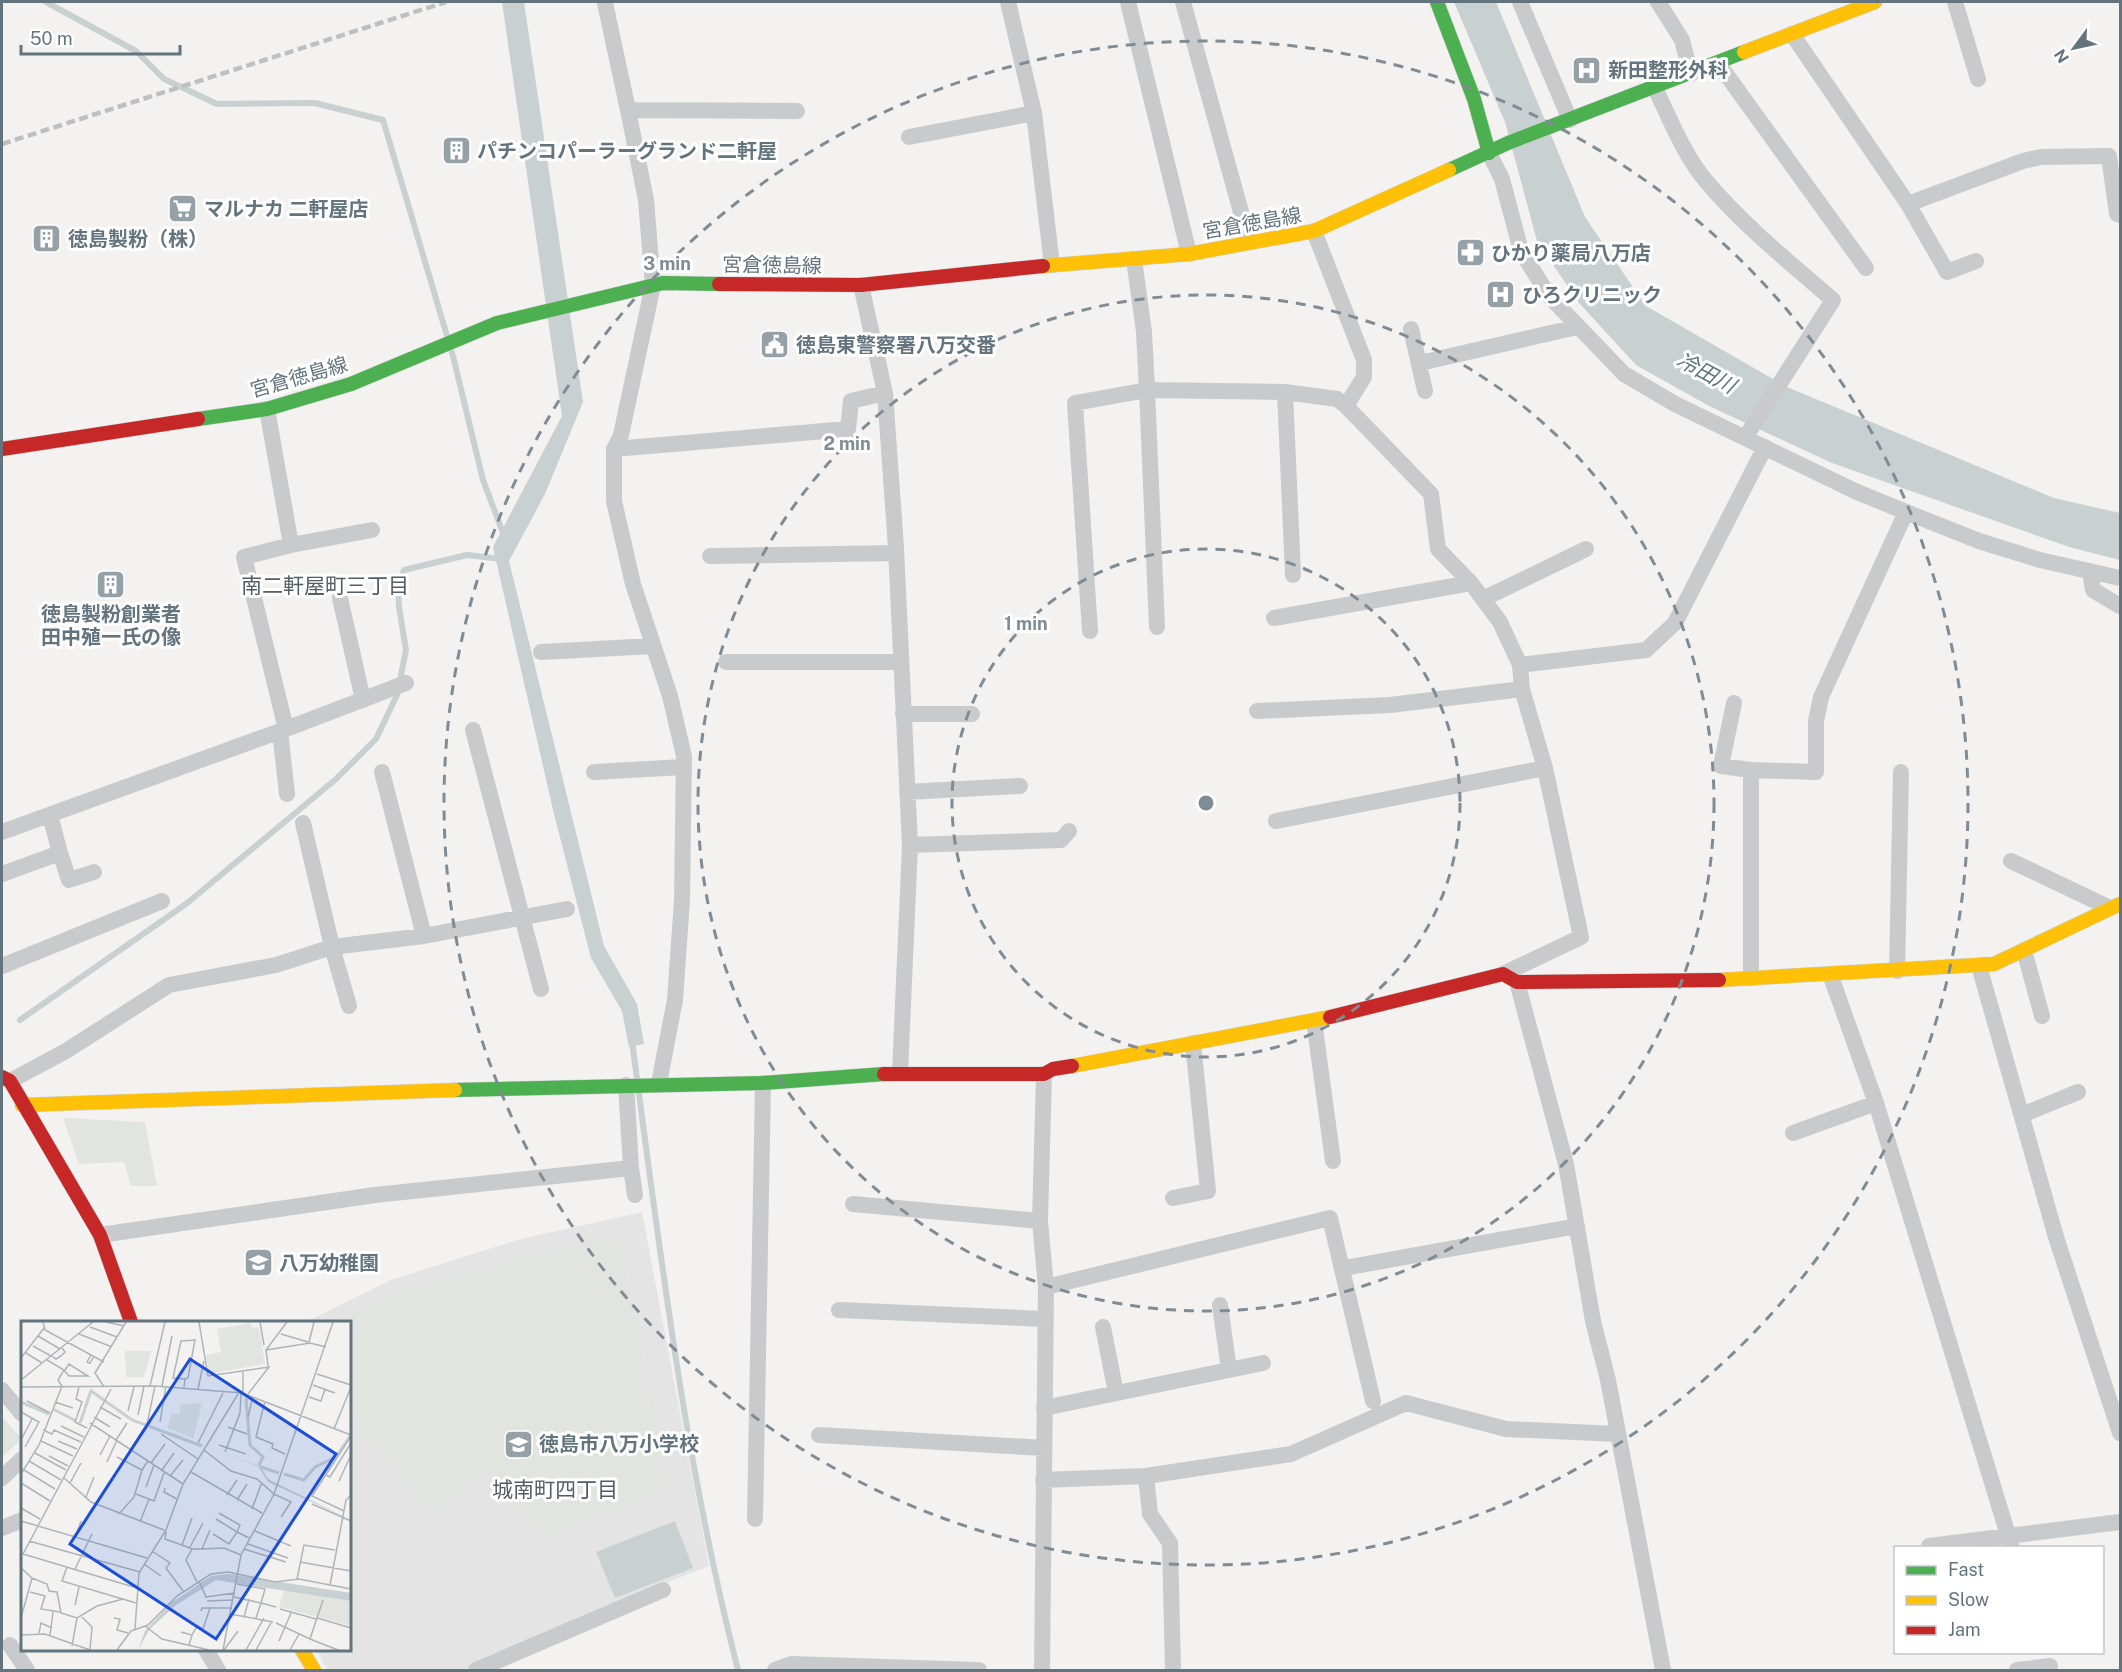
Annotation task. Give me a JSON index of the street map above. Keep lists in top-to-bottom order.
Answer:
{
  "streets": {
    "street": ["宮倉徳島線"]
  },
  "districts": ["南二軒屋町三丁目", "城南町四丁目"],
  "water": ["冷田川"],
  "places": {
    "hospital": ["新田整形外科", "ひろクリニック"],
    "building": ["パチンコパーラーグランド二軒屋", "徳島製粉（株）", "徳島製粉創業者 田中殖一氏の像"],
    "supermarket": ["マルナカ 二軒屋店"],
    "pharmacy": ["ひかり薬局八万店"],
    "public building": ["徳島東警察署八万交番"],
    "school or university": ["八万幼稚園", "徳島市八万小学校"]
  },
  "legend": ["Fast", "Slow", "Jam"],
  "scale_bar": "50 m",
  "north": "bottom left",
  "rings": ["3 min", "2 min", "1 min"]
}
